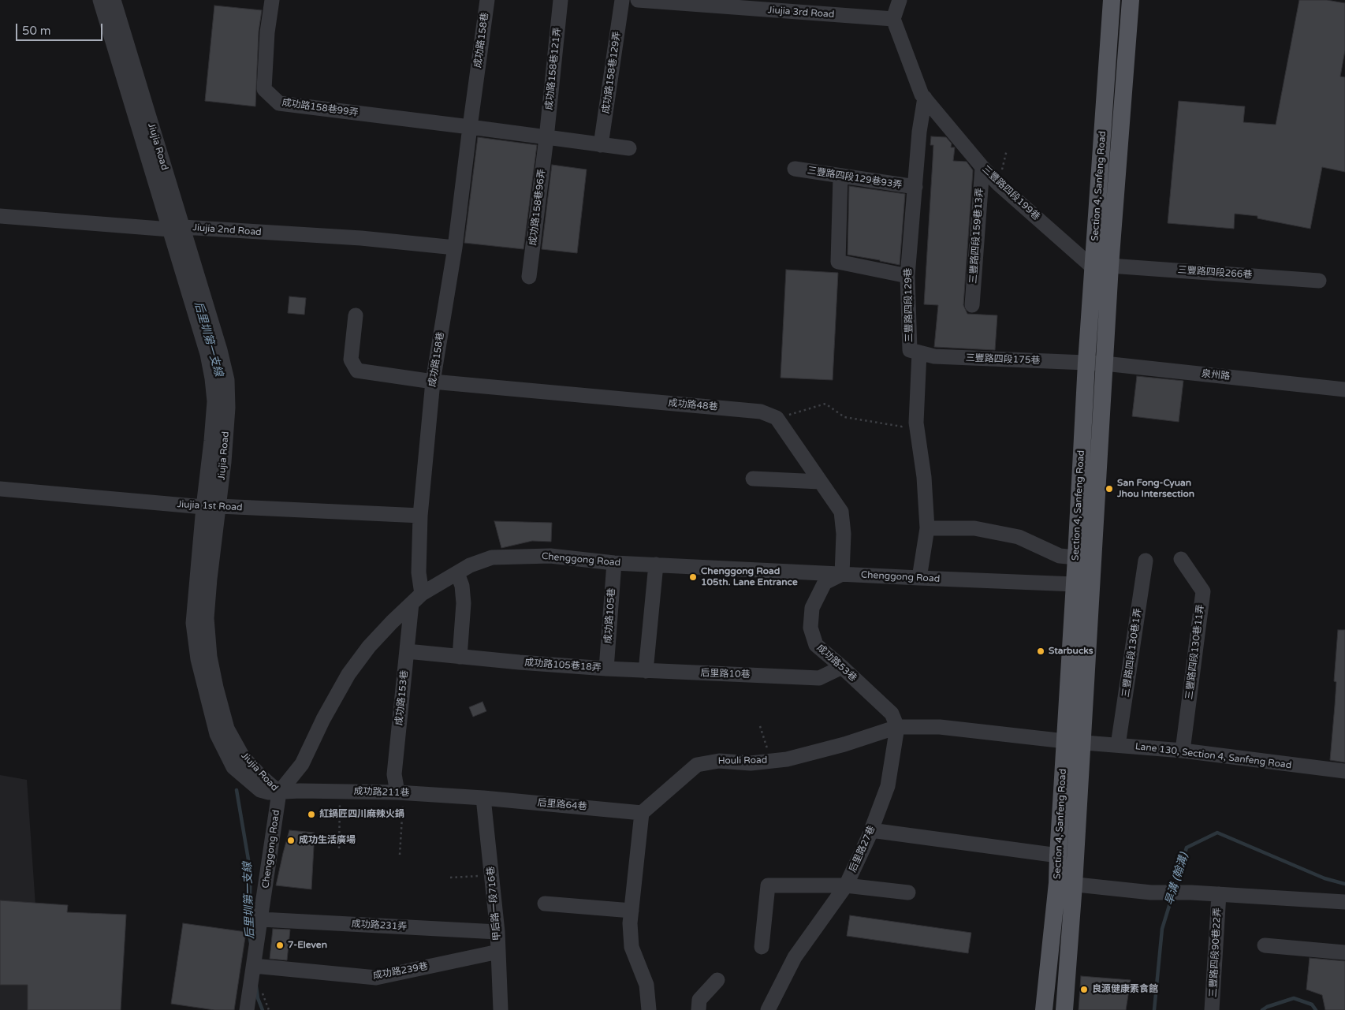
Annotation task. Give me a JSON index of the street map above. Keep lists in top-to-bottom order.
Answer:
{
  "streets": {
    "main road": ["Section 4, Sanfeng Road"],
    "street": [
      "Jiujia 3rd Road",
      "成功路158巷",
      "成功路158巷121弄",
      "成功路158巷129弄",
      "成功路158巷99弄",
      "Jiujia Road",
      "三豐路四段129巷93弄",
      "三豐路四段199巷",
      "成功路158巷96弄",
      "Jiujia 2nd Road",
      "三豐路四段159巷13弄",
      "三豐路四段266巷",
      "三豐路四段129巷",
      "三豐路四段175巷",
      "泉州路",
      "成功路48巷",
      "Jiujia 1st Road",
      "Chenggong Road",
      "成功路105巷",
      "三豐路四段130巷11弄",
      "三豐路四段130巷1弄",
      "成功路53巷",
      "成功路105巷18弄",
      "后里路10巷",
      "成功路153巷",
      "Lane 130, Section 4, Sanfeng Road",
      "Houli Road",
      "成功路211巷",
      "后里路64巷",
      "后里路27巷",
      "甲后路一段716巷",
      "成功路231弄",
      "三豐路四段90巷22弄",
      "成功路239巷"
    ]
  },
  "crossings": [
    ["Jiujia 3rd Road", "三豐路四段199巷"],
    ["成功路158巷", "成功路158巷99弄"],
    ["成功路158巷", "Jiujia 2nd Road"],
    ["成功路158巷", "成功路48巷"],
    ["成功路158巷", "Jiujia 1st Road"],
    ["成功路158巷", "Chenggong Road"],
    ["成功路158巷", "成功路153巷"],
    ["成功路158巷121弄", "成功路158巷96弄"],
    ["Jiujia Road", "Jiujia 2nd Road"],
    ["Jiujia Road", "Jiujia 1st Road"],
    ["Jiujia Road", "Chenggong Road"],
    ["Jiujia Road", "成功路211巷"],
    ["三豐路四段129巷93弄", "三豐路四段129巷"],
    ["Section 4, Sanfeng Road", "三豐路四段199巷"],
    ["Section 4, Sanfeng Road", "三豐路四段266巷"],
    ["Section 4, Sanfeng Road", "三豐路四段175巷"],
    ["Section 4, Sanfeng Road", "泉州路"],
    ["Section 4, Sanfeng Road", "Chenggong Road"],
    ["Section 4, Sanfeng Road", "Lane 130, Section 4, Sanfeng Road"],
    ["Section 4, Sanfeng Road", "Houli Road"],
    ["三豐路四段199巷", "三豐路四段159巷13弄"],
    ["三豐路四段199巷", "三豐路四段266巷"],
    ["三豐路四段199巷", "三豐路四段129巷"],
    ["三豐路四段129巷", "三豐路四段175巷"],
    ["三豐路四段129巷", "Chenggong Road"],
    ["三豐路四段175巷", "泉州路"],
    ["Chenggong Road", "成功路105巷"],
    ["Chenggong Road", "成功路53巷"],
    ["Chenggong Road", "成功路153巷"],
    ["Chenggong Road", "成功路211巷"],
    ["Chenggong Road", "成功路231弄"],
    ["Chenggong Road", "成功路239巷"],
    ["成功路105巷", "成功路105巷18弄"],
    ["成功路105巷", "后里路10巷"],
    ["三豐路四段130巷11弄", "Lane 130, Section 4, Sanfeng Road"],
    ["三豐路四段130巷1弄", "Lane 130, Section 4, Sanfeng Road"],
    ["成功路53巷", "后里路10巷"],
    ["成功路53巷", "Houli Road"],
    ["成功路53巷", "后里路27巷"],
    ["成功路105巷18弄", "后里路10巷"],
    ["成功路105巷18弄", "成功路153巷"],
    ["成功路153巷", "成功路211巷"],
    ["Lane 130, Section 4, Sanfeng Road", "Houli Road"],
    ["Houli Road", "后里路64巷"],
    ["Houli Road", "后里路27巷"],
    ["成功路211巷", "后里路64巷"],
    ["成功路211巷", "甲后路一段716巷"],
    ["后里路64巷", "甲后路一段716巷"],
    ["甲后路一段716巷", "成功路231弄"],
    ["甲后路一段716巷", "成功路239巷"]
  ],
  "water": ["后里圳第一支線", "旱溝 (翰溝)"],
  "places": [
    "San Fong-Cyuan Jhou Intersection",
    "Chenggong Road 105th. Lane Entrance",
    "Starbucks",
    "紅鍋匠四川麻辣火鍋",
    "成功生活廣場",
    "7-Eleven",
    "良源健康素食館"
  ],
  "scale_bar": "50 m"
}
